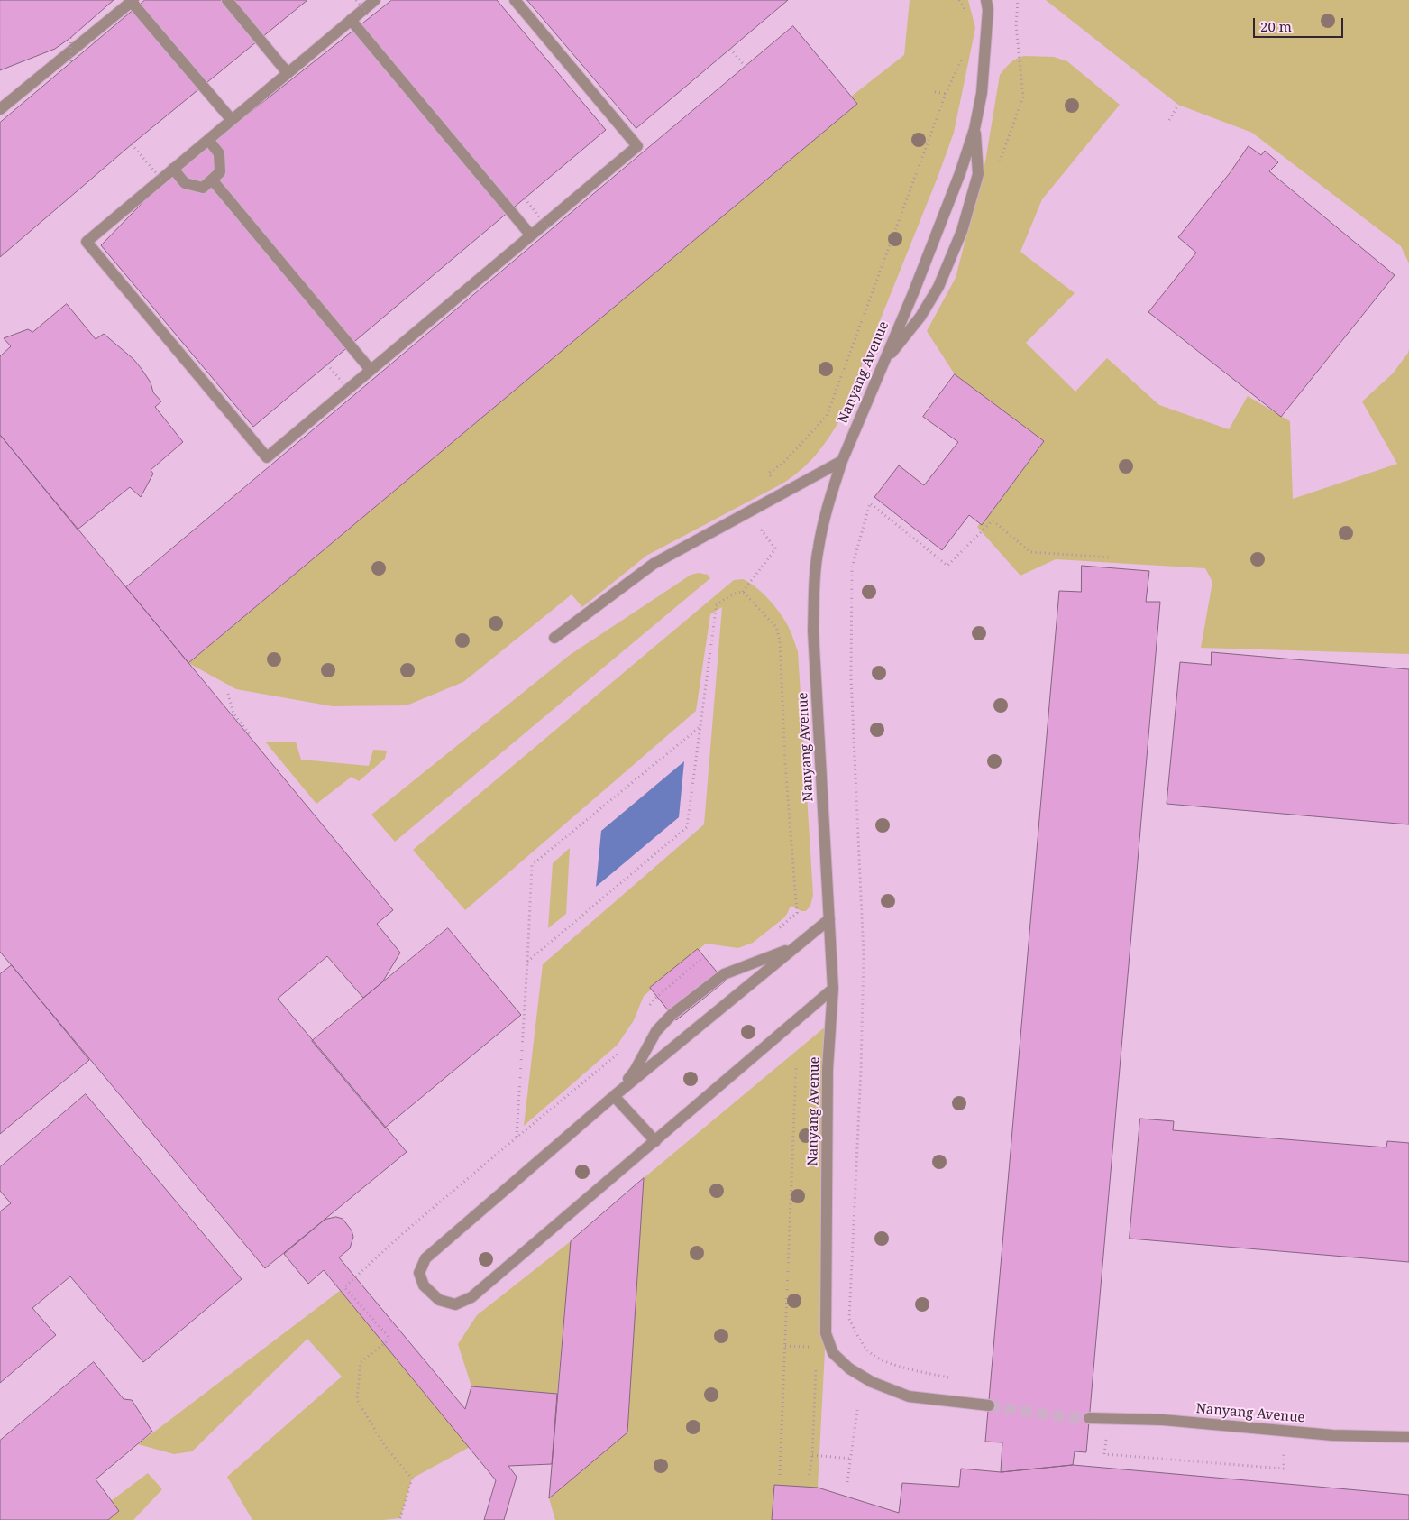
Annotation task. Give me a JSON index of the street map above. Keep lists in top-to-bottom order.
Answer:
{
  "streets": {
    "street": ["Nanyang Avenue"]
  },
  "scale_bar": "20 m"
}
